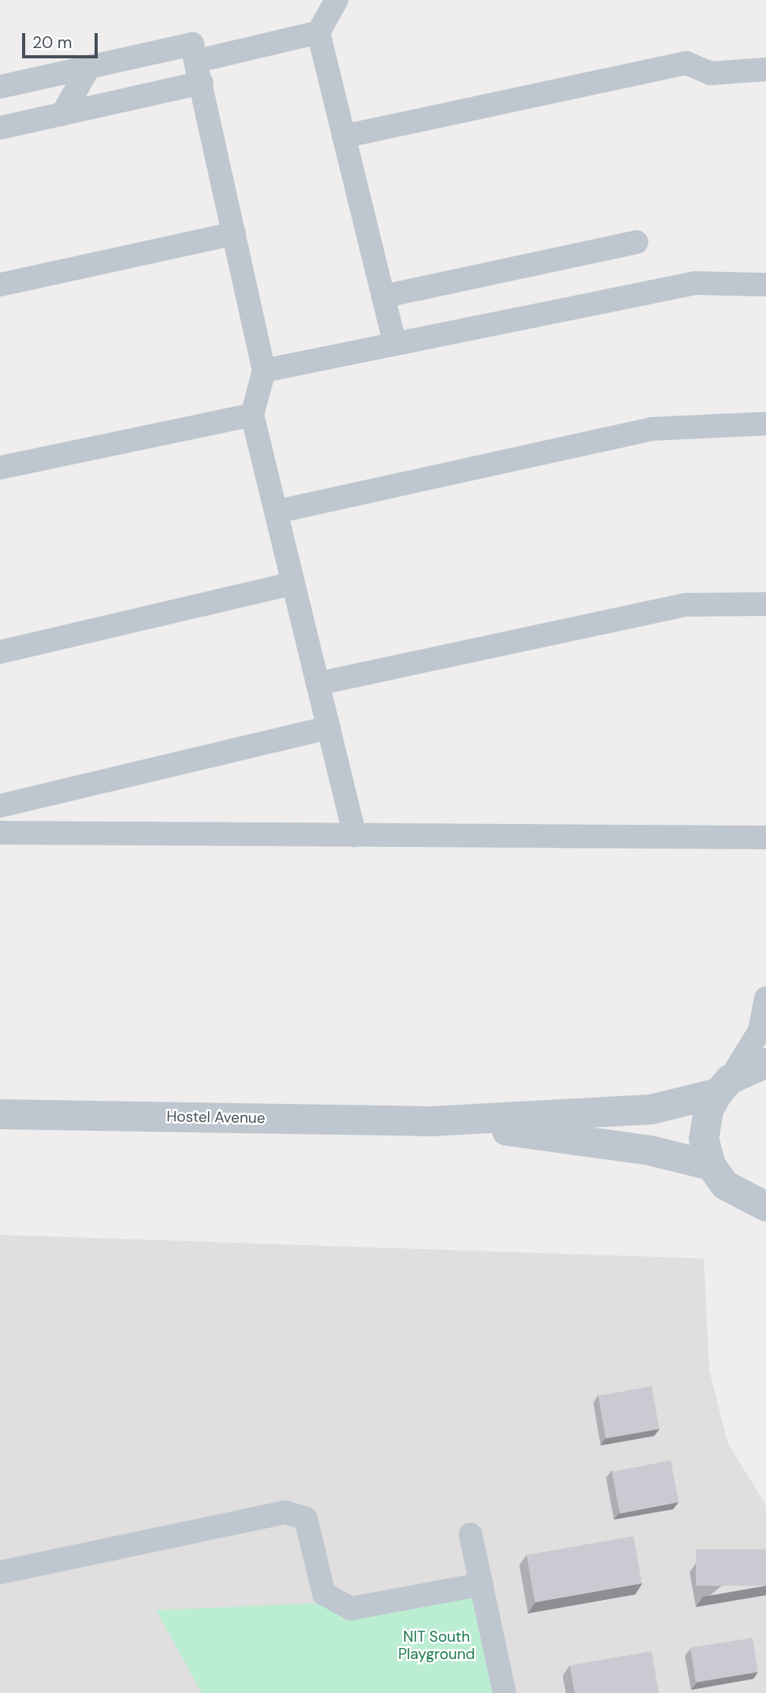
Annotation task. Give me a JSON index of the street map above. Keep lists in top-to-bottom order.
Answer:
{
  "streets": {
    "street": ["Hostel Avenue"]
  },
  "parks": ["NIT South Playground"],
  "scale_bar": "20 m"
}
